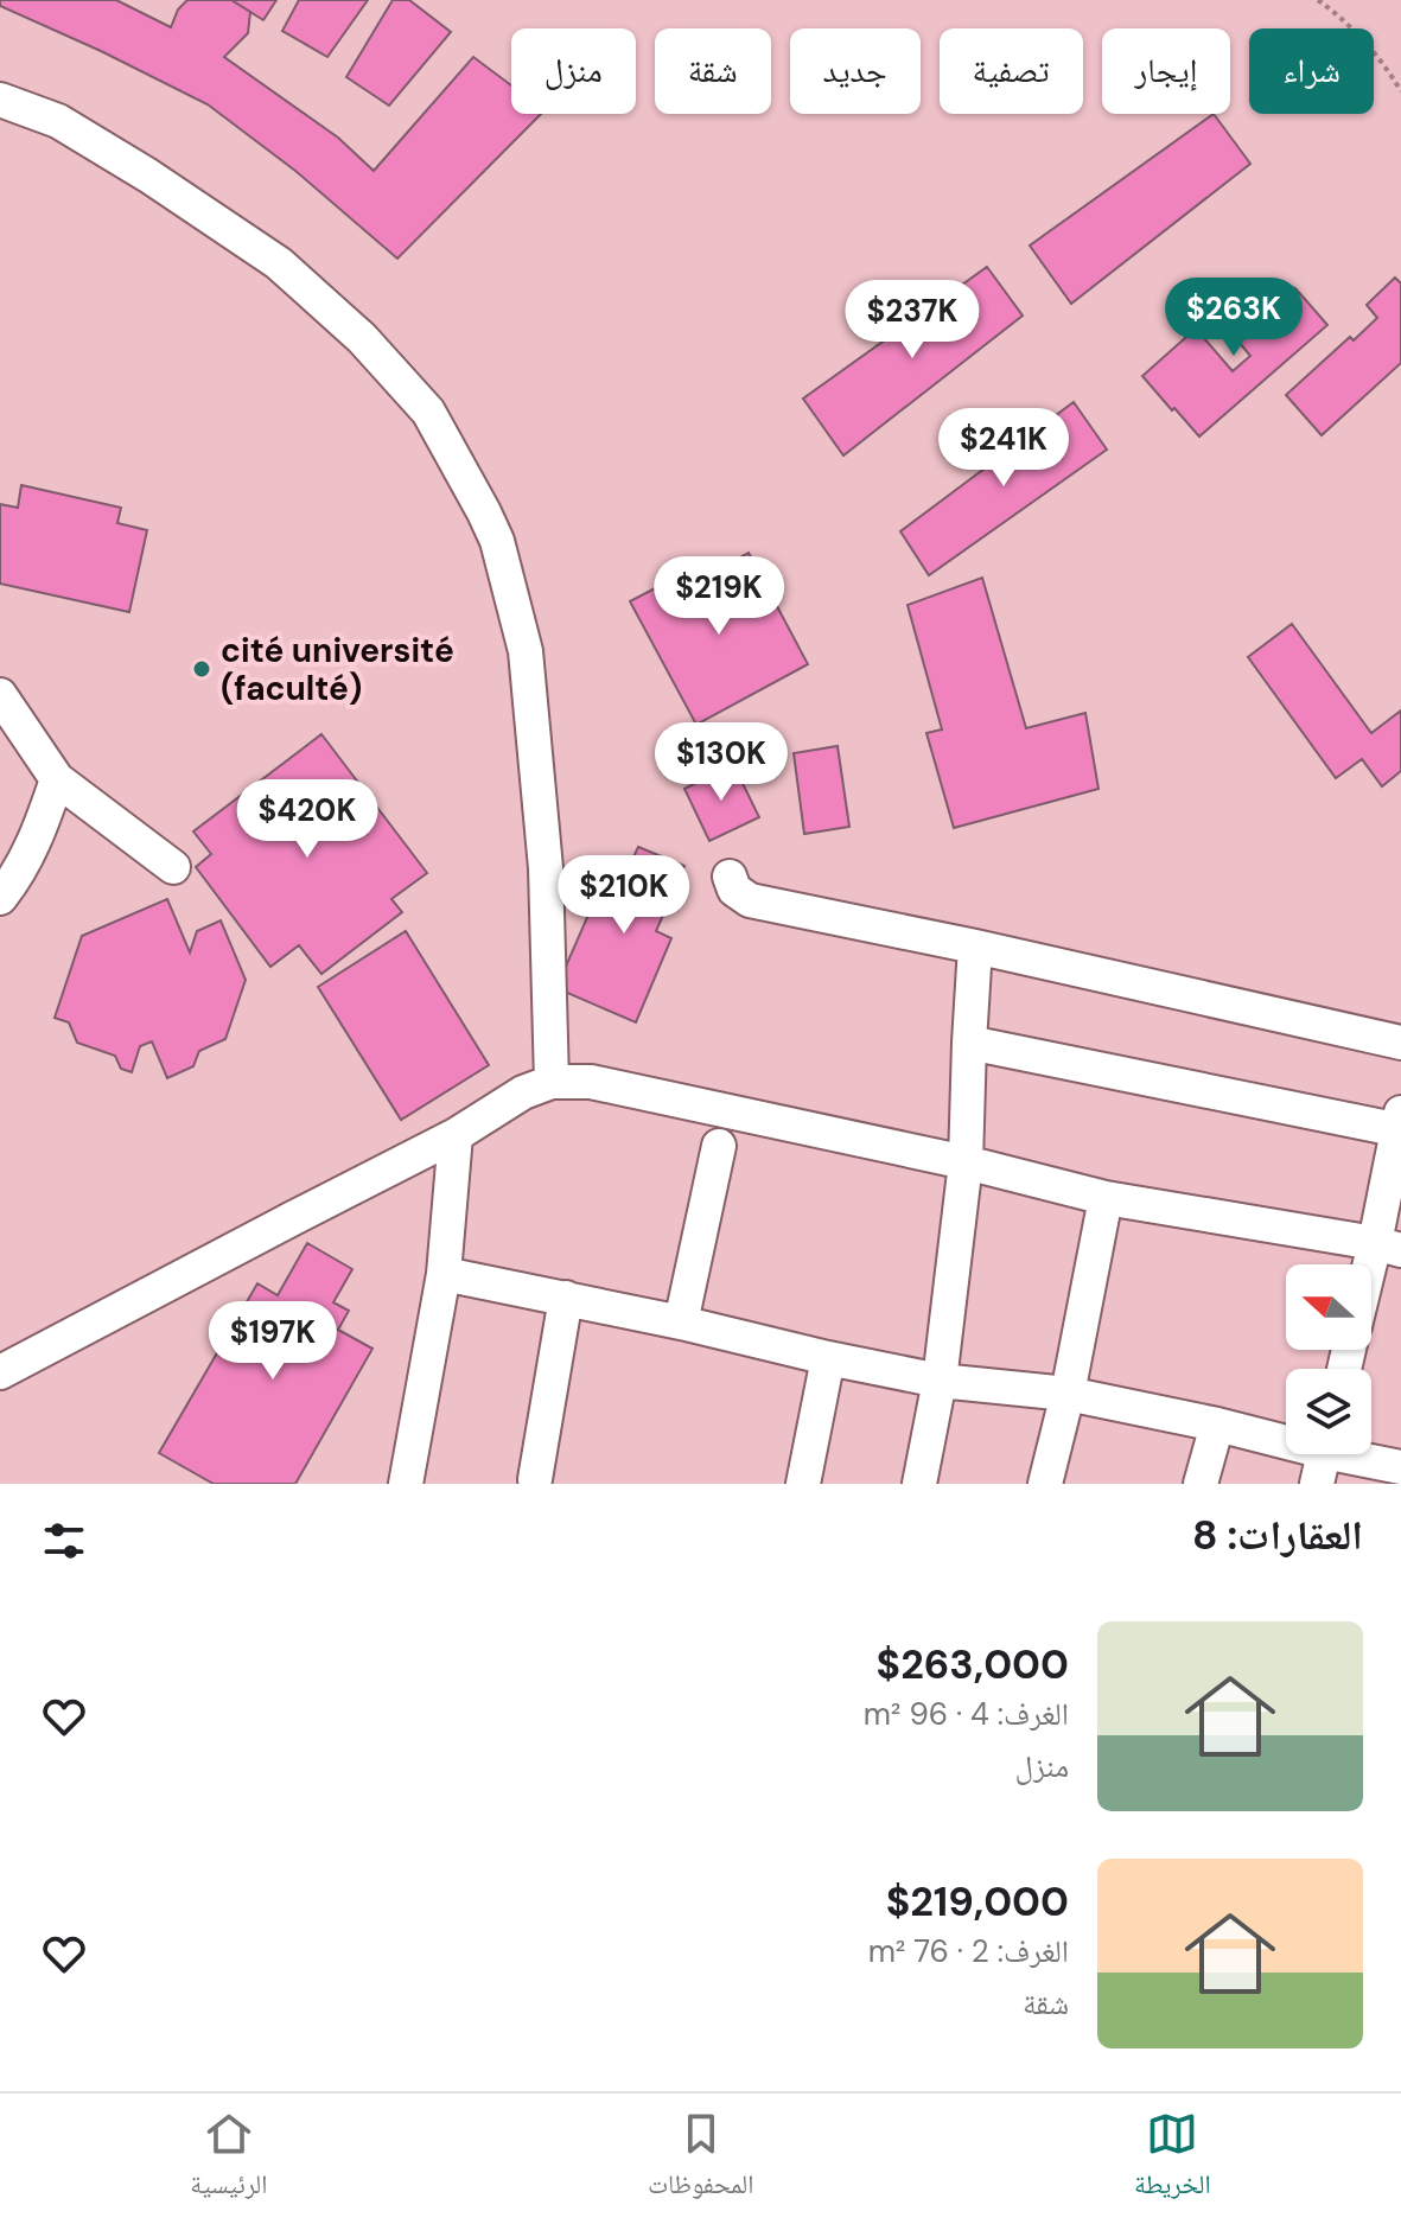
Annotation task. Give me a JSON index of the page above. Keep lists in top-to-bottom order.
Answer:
{
  "places": ["cité université (faculté)"],
  "north": "left",
  "page": {
    "chip": [
      "شراء",
      "إيجار",
      "تصفية",
      "جديد",
      "شقة",
      "منزل"
    ],
    "price": [
      "$263K",
      "$237K",
      "$241K",
      "$219K",
      "$130K",
      "$420K",
      "$210K",
      "$197K"
    ],
    "heading": "العقارات: 8",
    "list": [
      {
        "name": "$263,000",
        "note": "الغرف: 4 · 96 m² · منزل"
      },
      {
        "name": "$219,000",
        "note": "الغرف: 2 · 76 m² · شقة"
      }
    ],
    "tabs": ["الخريطة", "المحفوظات", "الرئيسية"]
  }
}
